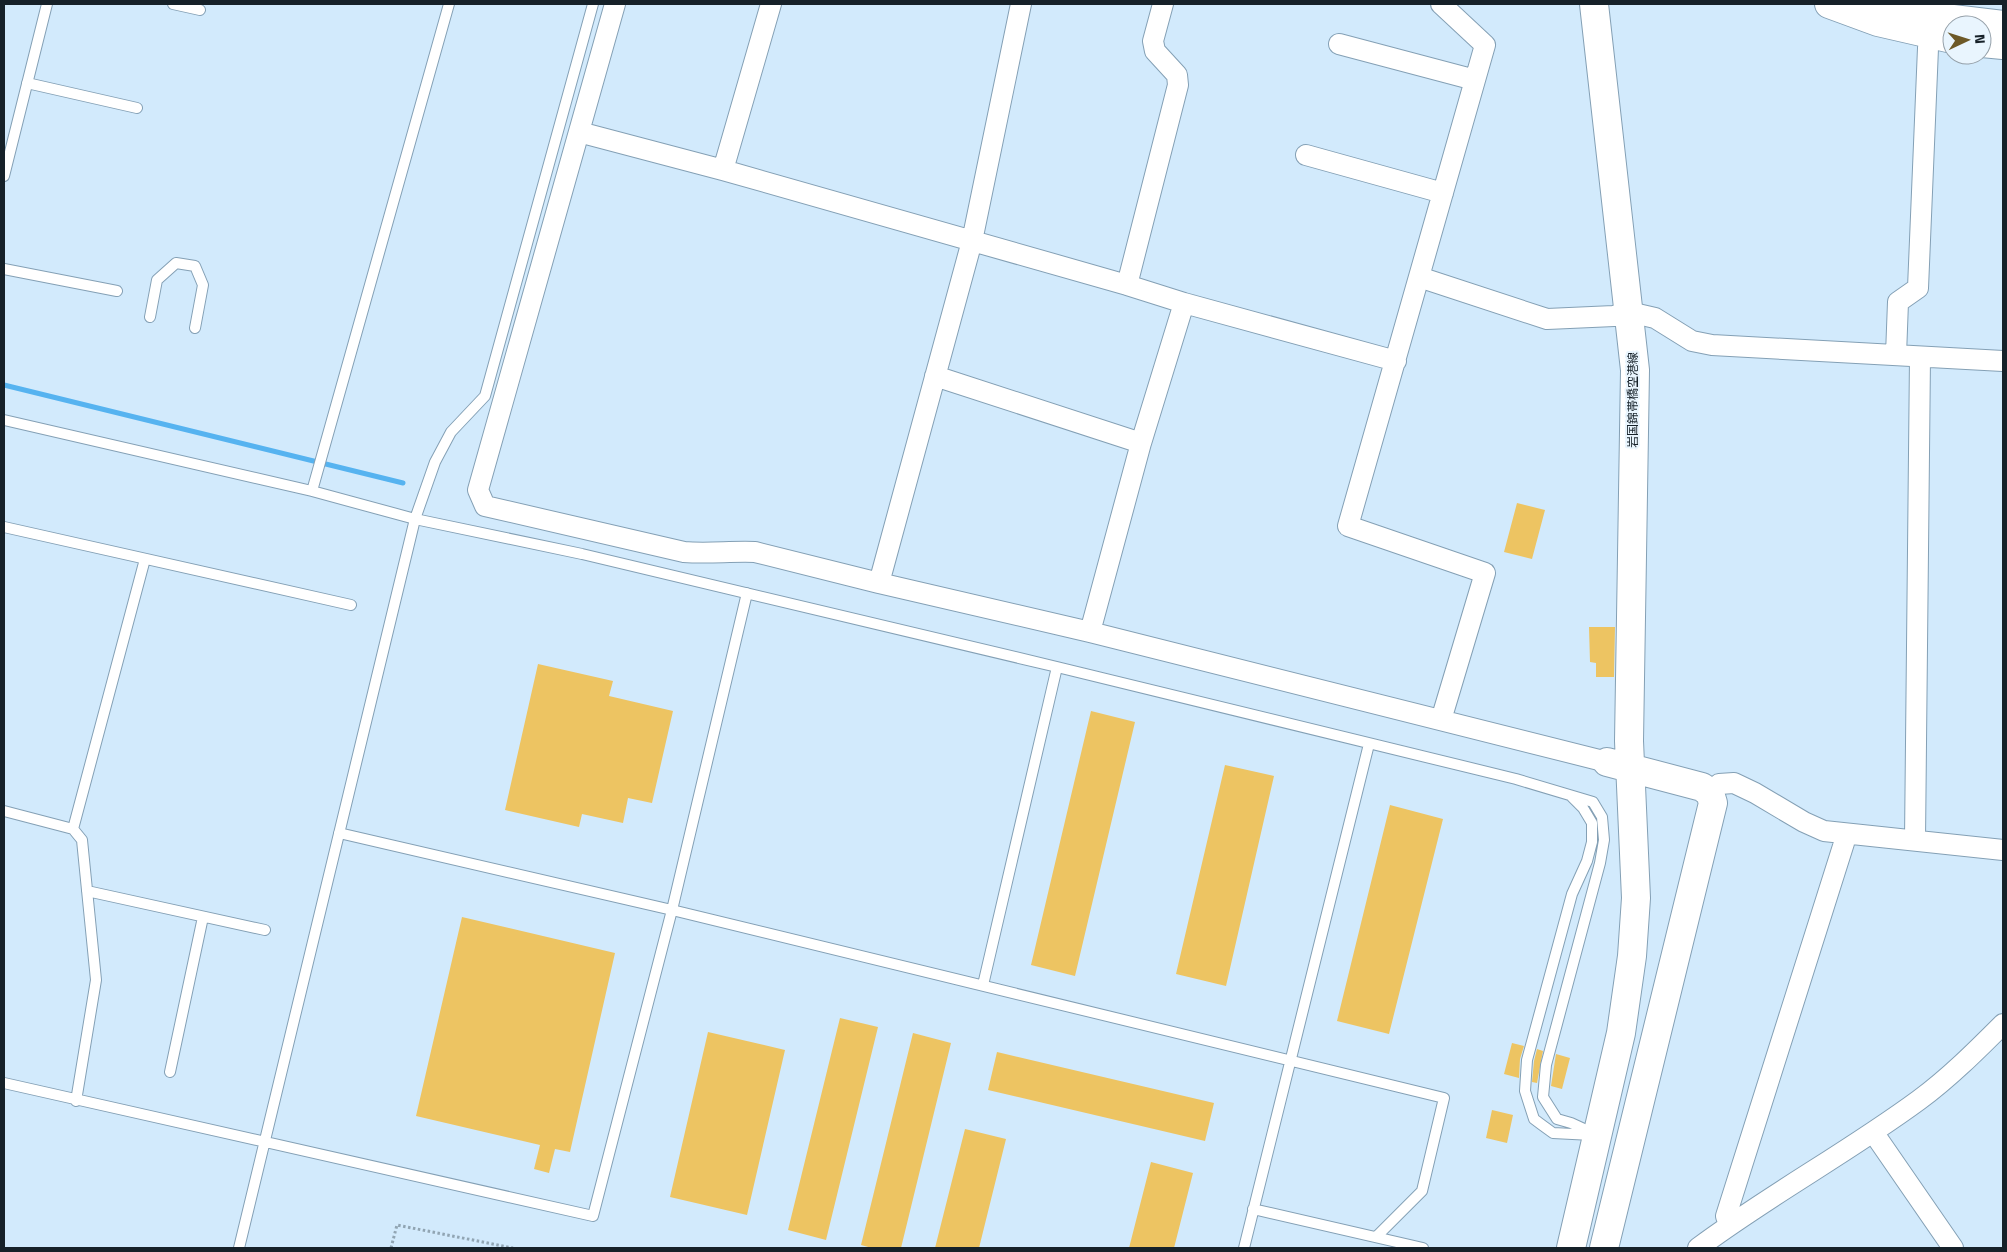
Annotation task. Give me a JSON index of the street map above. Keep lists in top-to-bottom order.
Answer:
{
  "streets": {
    "street": ["岩国錦帯橋空港線"]
  },
  "north": "right"
}
